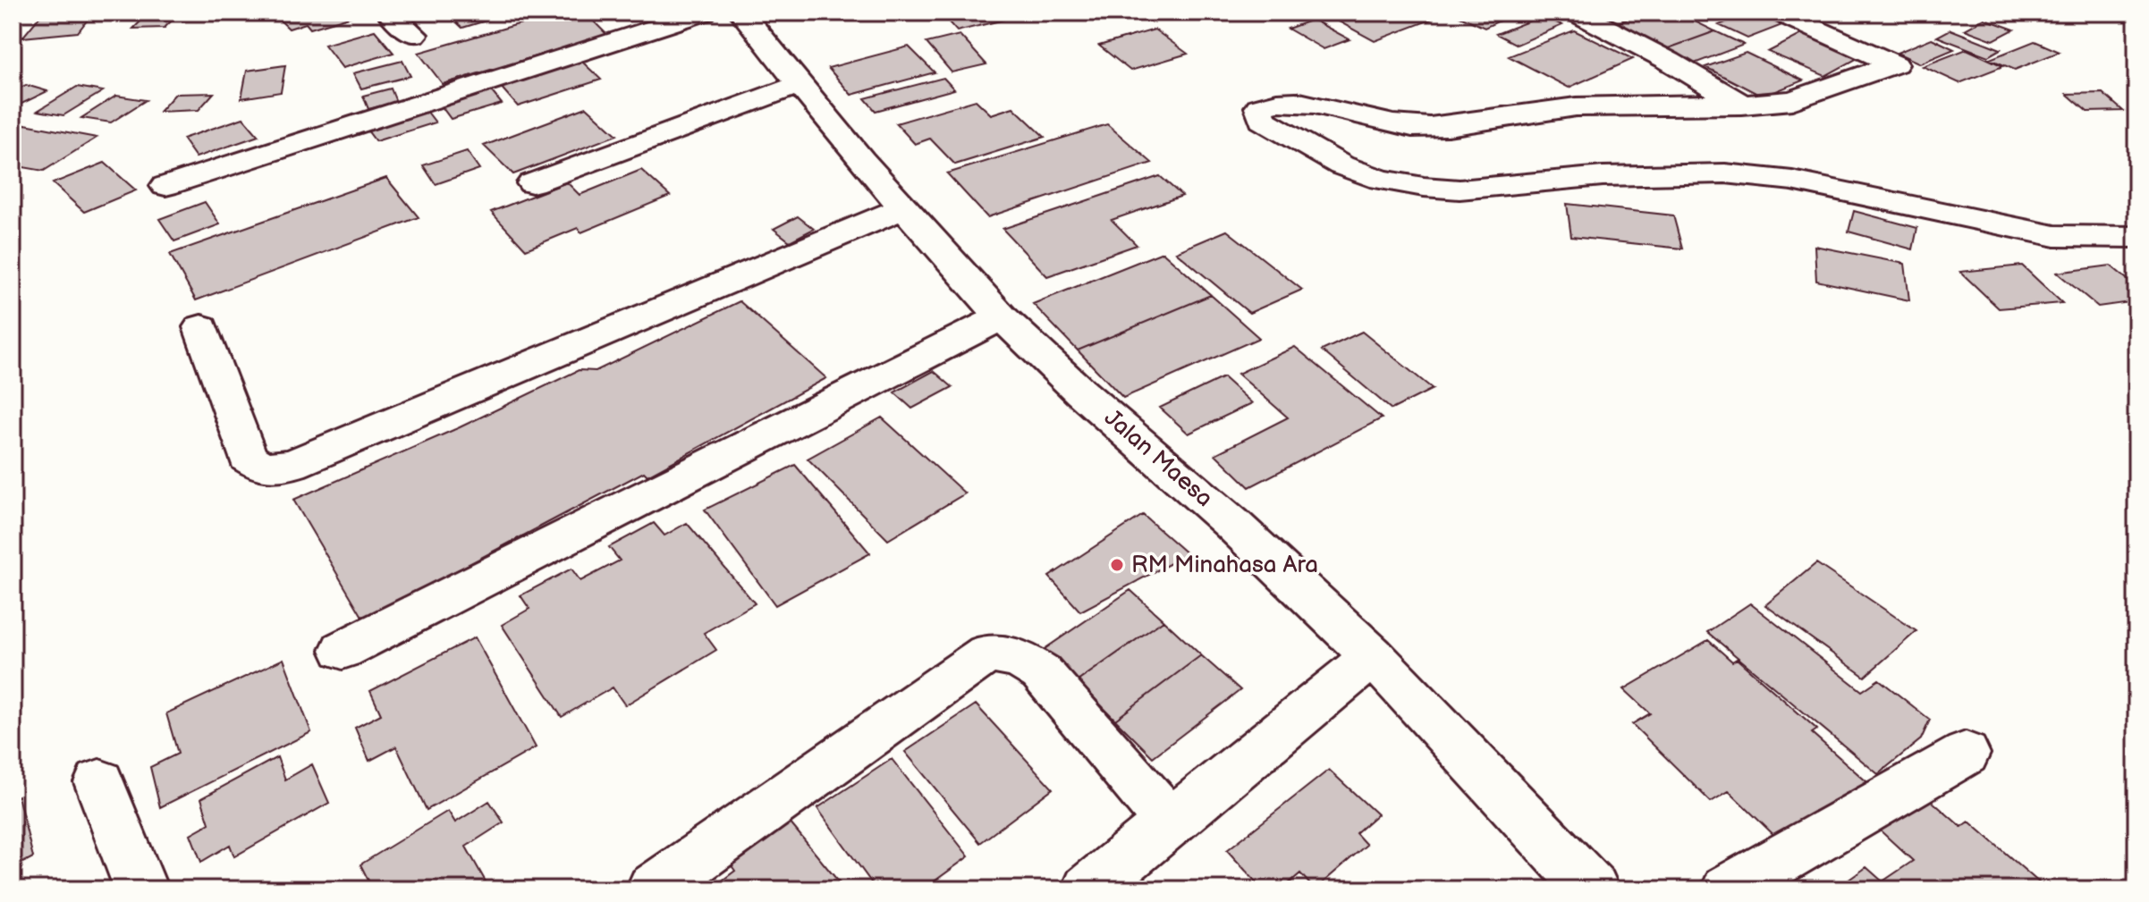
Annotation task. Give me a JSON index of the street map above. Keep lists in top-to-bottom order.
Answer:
{
  "streets": {
    "street": ["Jalan Maesa"]
  },
  "places": ["RM Minahasa Ara"]
}
